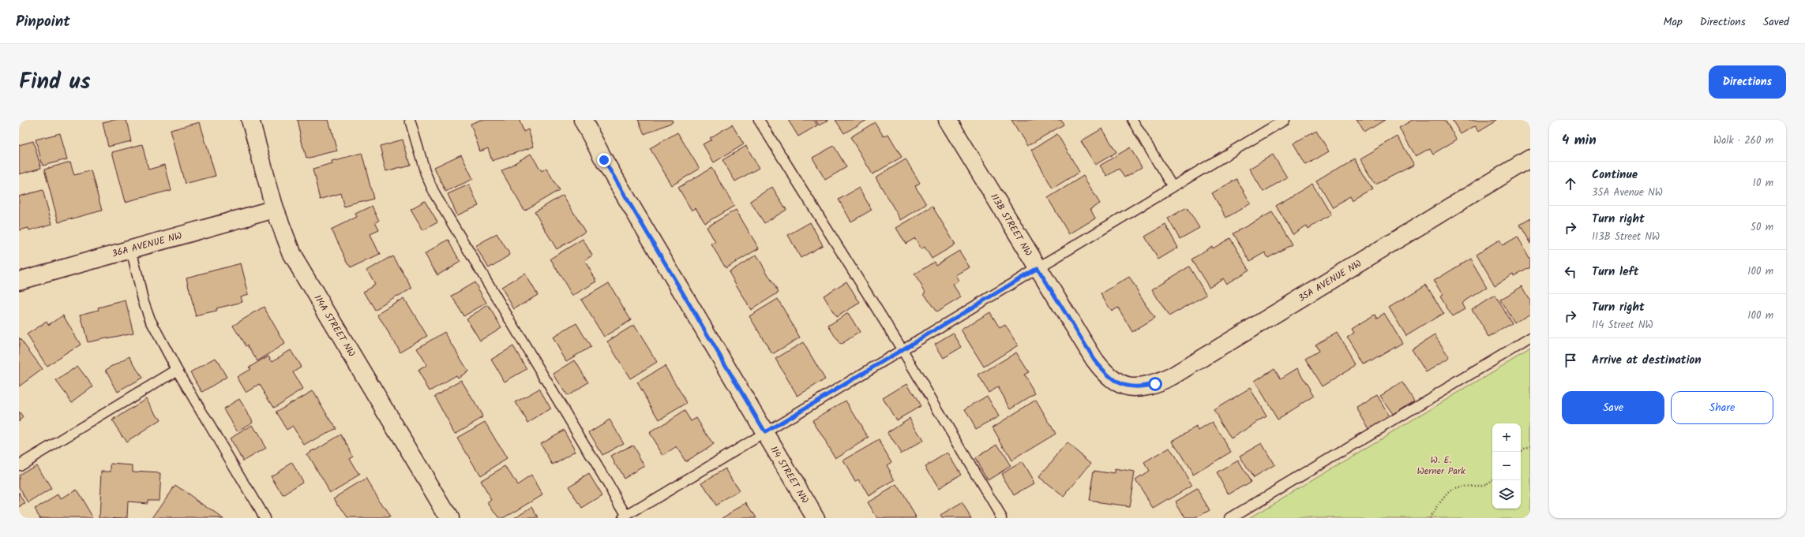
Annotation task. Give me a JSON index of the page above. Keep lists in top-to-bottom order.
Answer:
{
  "streets": {
    "street": [
      "113B STREET NW",
      "36A AVENUE NW",
      "35A AVENUE NW",
      "114A STREET NW",
      "114 STREET NW"
    ]
  },
  "crossings": [
    ["113B STREET NW", "35A AVENUE NW"],
    ["36A AVENUE NW", "114A STREET NW"]
  ],
  "parks": ["W. E. Werner Park"],
  "page": {
    "header": "Pinpoint",
    "nav": ["Map", "Directions", "Saved"],
    "title": "Find us",
    "buttons": [
      "Directions",
      ["Save", "Share"]
    ],
    "heading": ["4 min", "Walk · 260 m"],
    "list": [
      ["Continue", "35A Avenue NW", "10 m"],
      ["Turn right", "113B Street NW", "50 m"],
      ["Turn left", "100 m"],
      ["Turn right", "114 Street NW", "100 m"],
      "Arrive at destination"
    ],
    "map_buttons": ["+", "−"]
  }
}
